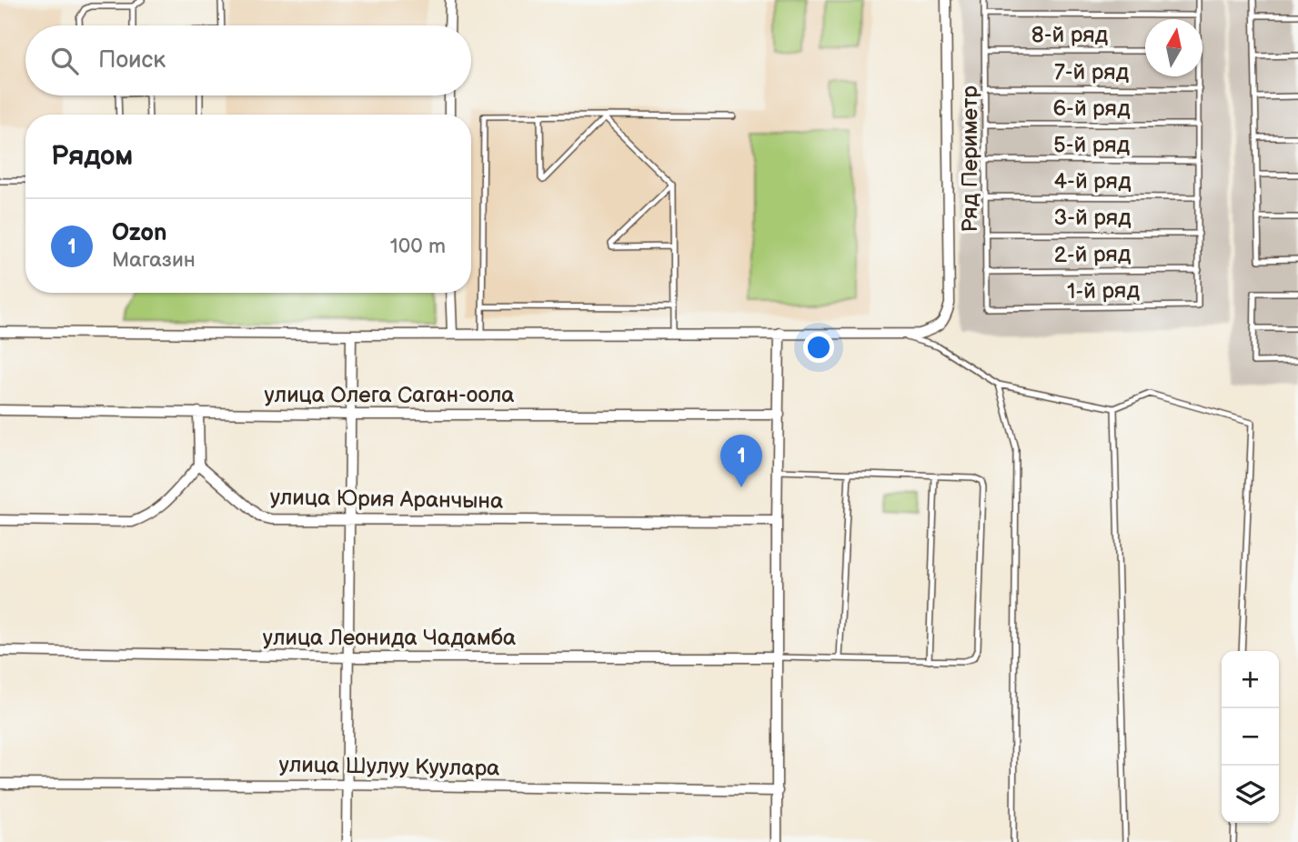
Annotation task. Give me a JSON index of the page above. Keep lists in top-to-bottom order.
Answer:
{
  "streets": {
    "street": [
      "улица Олега Саган-оола",
      "улица Юрия Аранчына",
      "улица Леонида Чадамба",
      "улица Шулуу Куулара"
    ],
    "lane": [
      "8-й ряд",
      "7-й ряд",
      "6-й ряд",
      "5-й ряд",
      "Ряд Периметр",
      "4-й ряд",
      "3-й ряд",
      "2-й ряд",
      "1-й ряд"
    ]
  },
  "crossings": [
    ["8-й ряд", "Ряд Периметр"],
    ["7-й ряд", "Ряд Периметр"],
    ["6-й ряд", "Ряд Периметр"],
    ["5-й ряд", "Ряд Периметр"],
    ["Ряд Периметр", "4-й ряд"],
    ["Ряд Периметр", "3-й ряд"],
    ["Ряд Периметр", "2-й ряд"],
    ["Ряд Периметр", "1-й ряд"],
    ["2-й ряд", "1-й ряд"]
  ],
  "north": "top",
  "page": {
    "search": "Поиск",
    "heading": "Рядом",
    "list": [
      {
        "mark": "1",
        "name": "Ozon",
        "note": "Магазин",
        "value": "100 m"
      }
    ],
    "pins": "1",
    "map_buttons": ["+", "−"]
  }
}
